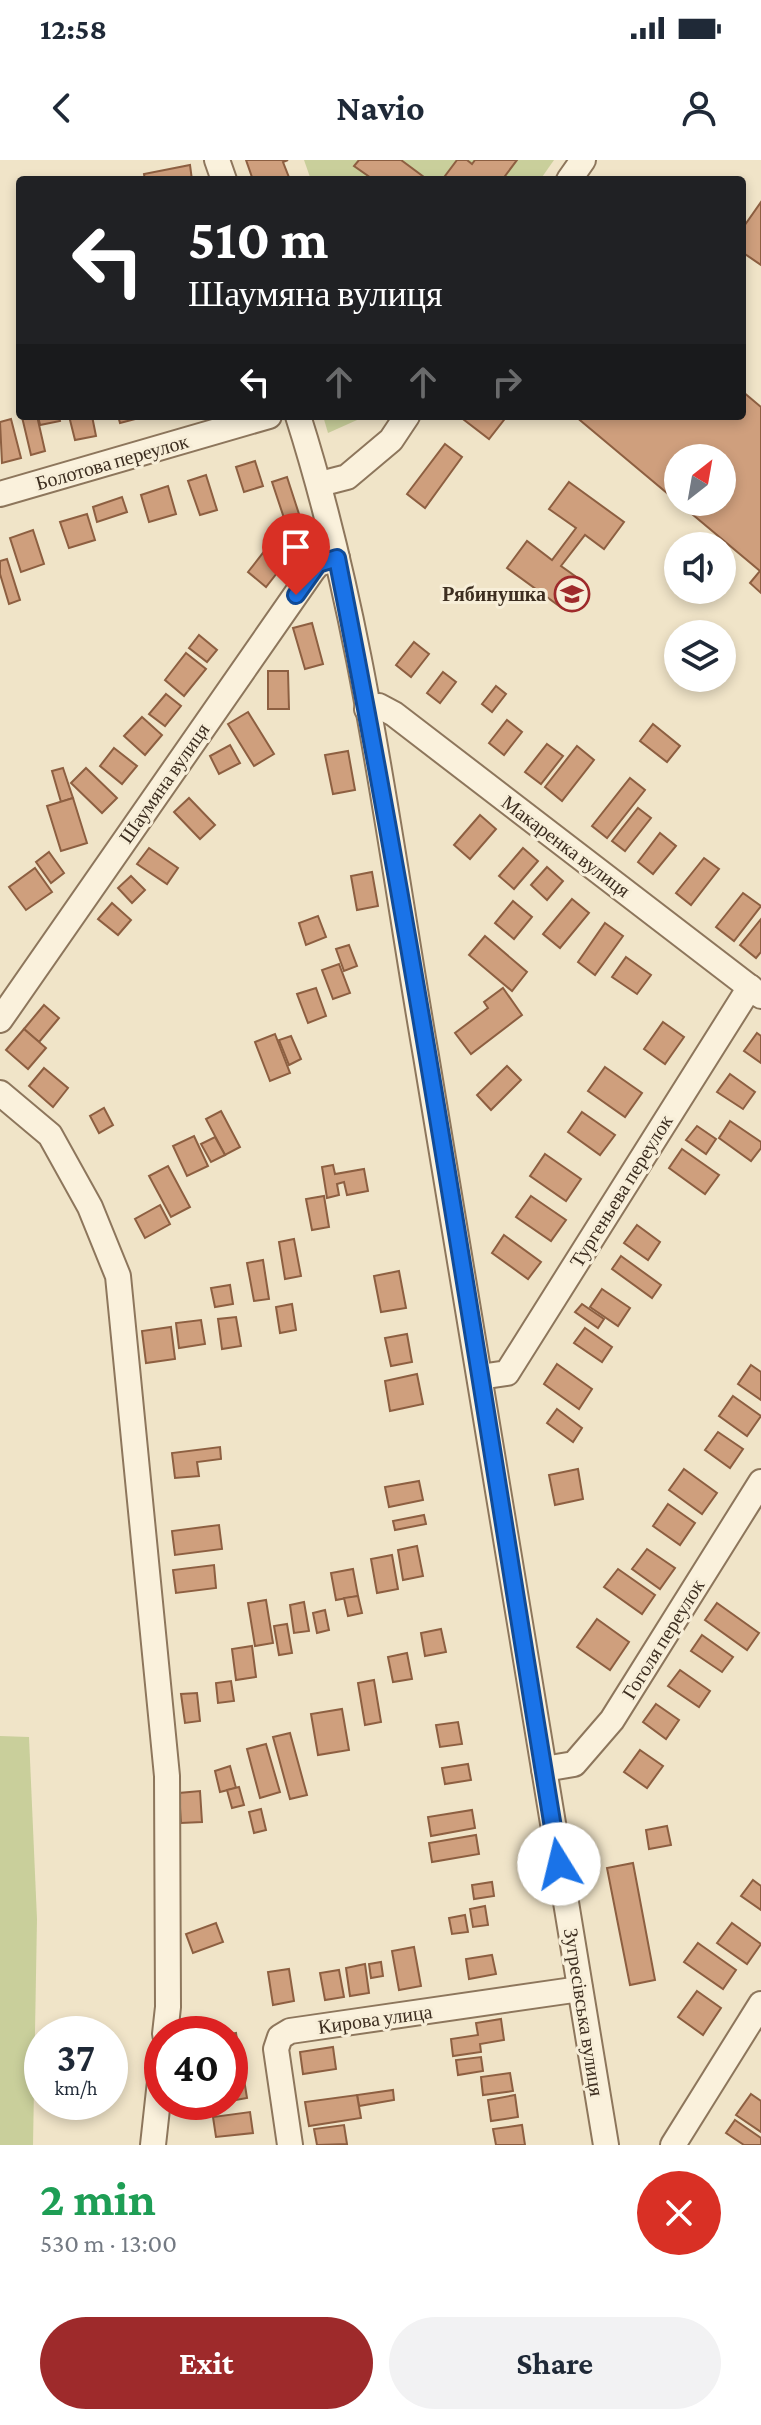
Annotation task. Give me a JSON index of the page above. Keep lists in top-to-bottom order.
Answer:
{
  "streets": {
    "street": [
      "Болотова переулок",
      "Шаумяна вулиця",
      "Макаренка вулиця",
      "Тургеньева переулок",
      "Гоголя переулок",
      "Зугресівська вулиця",
      "Кирова улица"
    ]
  },
  "crossings": [
    ["Шаумяна вулиця", "Зугресівська вулиця"],
    ["Макаренка вулиця", "Тургеньева переулок"],
    ["Макаренка вулиця", "Зугресівська вулиця"],
    ["Тургеньева переулок", "Зугресівська вулиця"],
    ["Гоголя переулок", "Зугресівська вулиця"],
    ["Зугресівська вулиця", "Кирова улица"]
  ],
  "places": {
    "school or university": ["Рябинушка"]
  },
  "north": "top right",
  "page": {
    "status": "12:58",
    "header": "Navio",
    "turn": ["510 m", "Шаумяна вулиця"],
    "speed": "37 km/h",
    "limit": "40",
    "heading": ["2 min", "530 m · 13:00"],
    "buttons": ["Exit", "Share"]
  }
}
